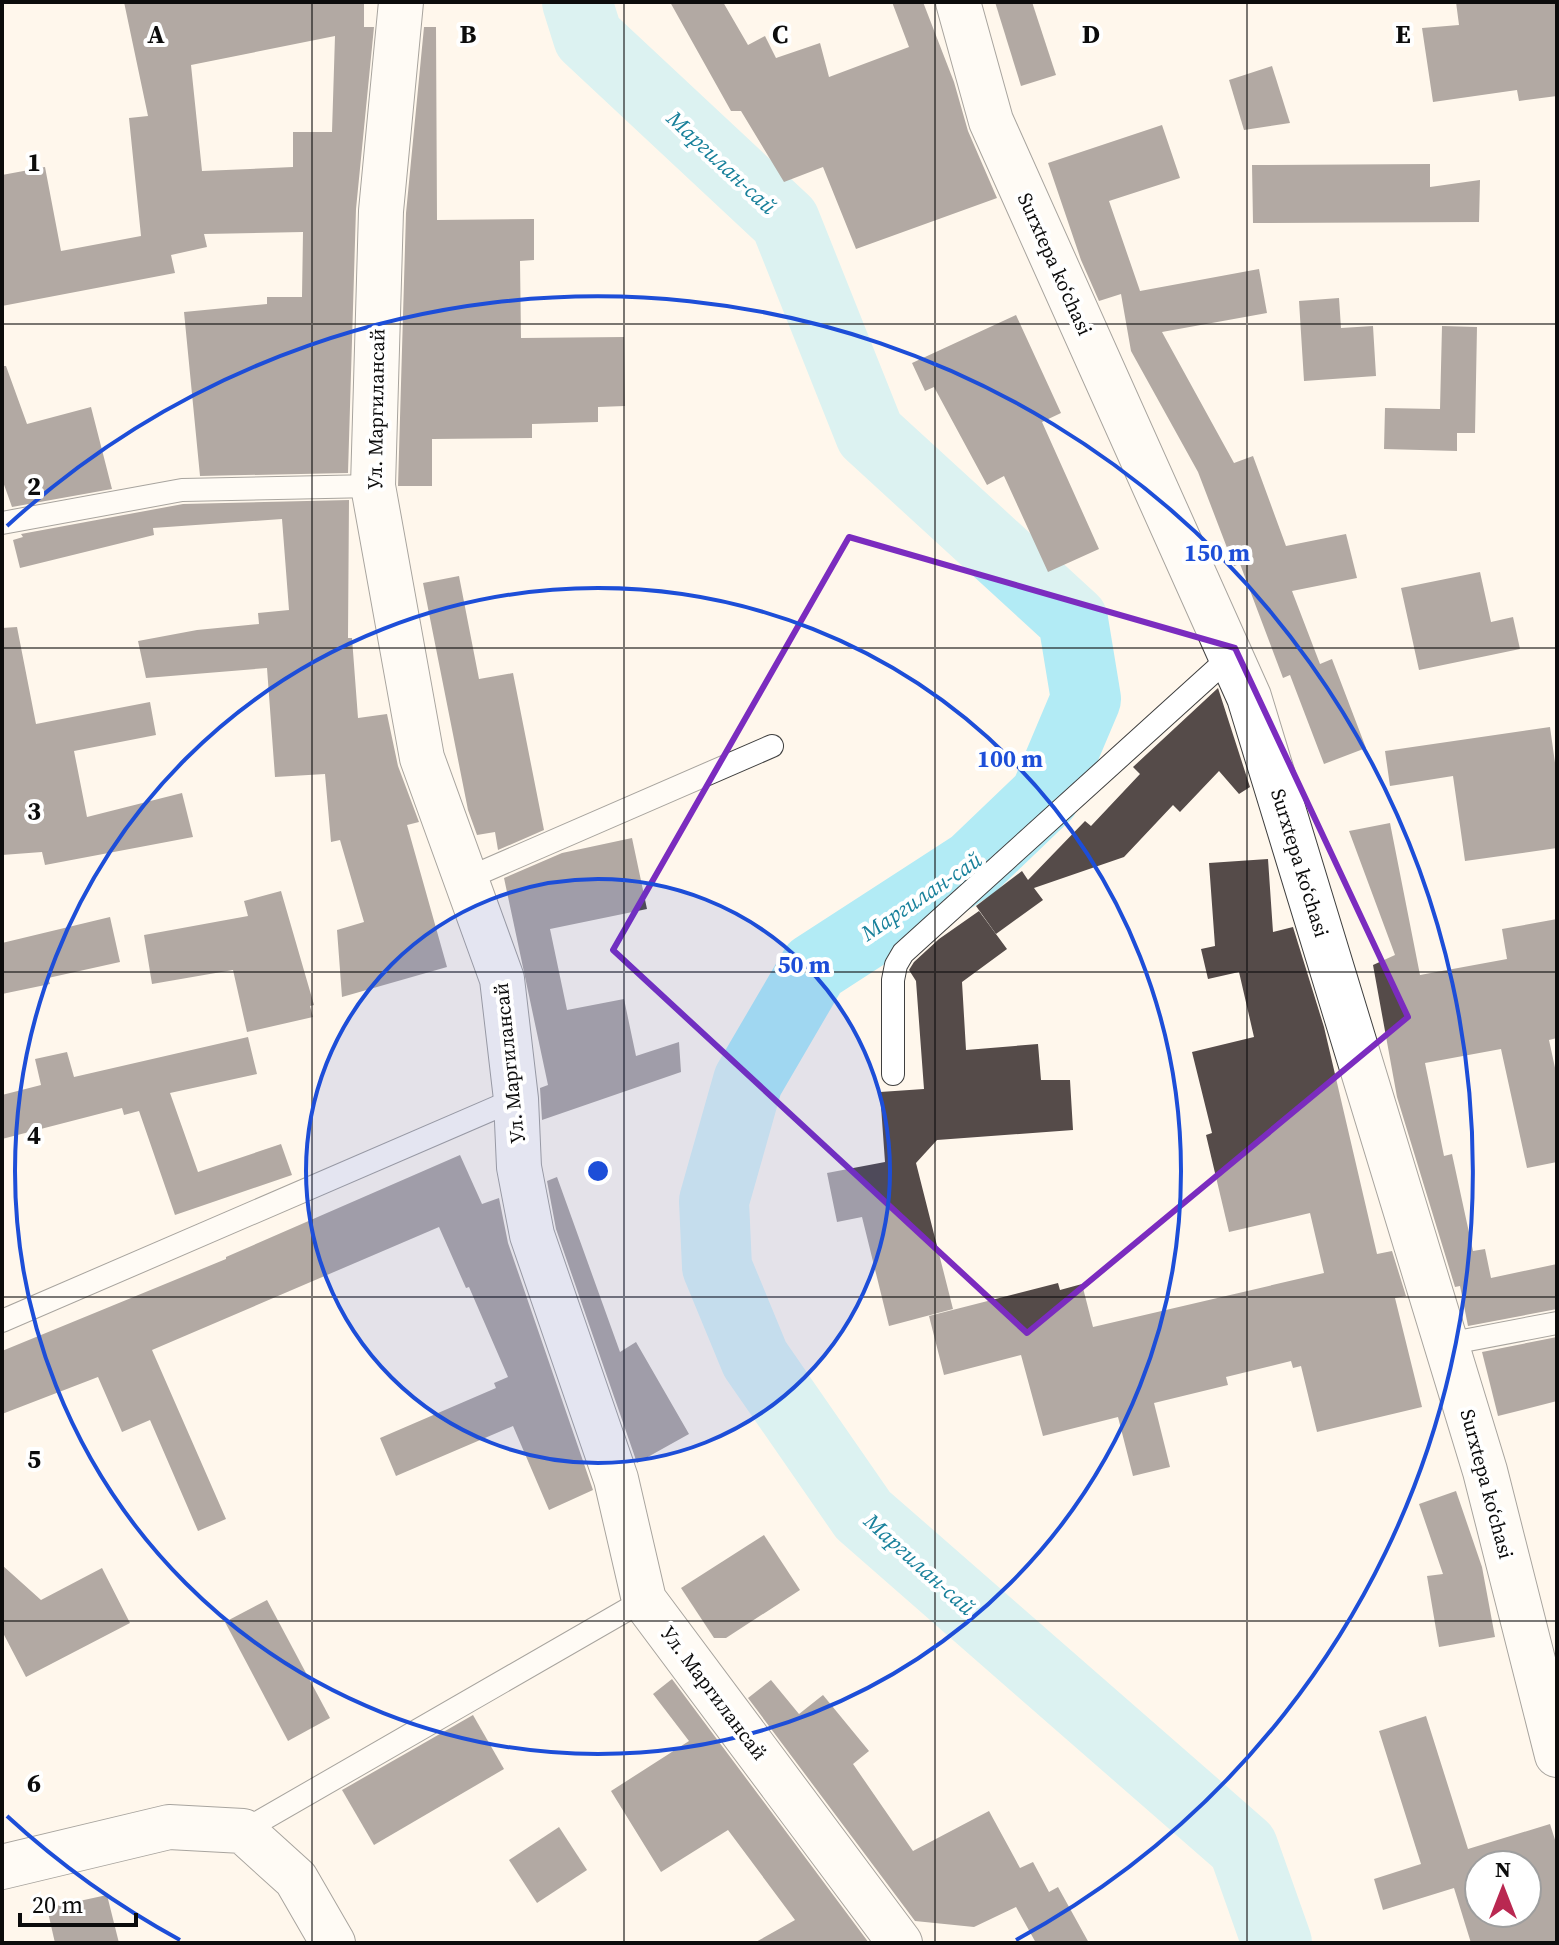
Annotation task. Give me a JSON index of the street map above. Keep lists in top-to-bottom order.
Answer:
{
  "streets": {
    "street": ["Surxtepa koʻchasi", "Ул. Маргилансай"]
  },
  "water": ["Маргилан-сай"],
  "scale_bar": "20 m",
  "north": "top",
  "grid": {
    "columns": [
      "A",
      "B",
      "C",
      "D",
      "E"
    ],
    "rows": [
      "1",
      "2",
      "3",
      "4",
      "5",
      "6"
    ]
  },
  "rings": ["150 m", "100 m", "50 m"]
}
